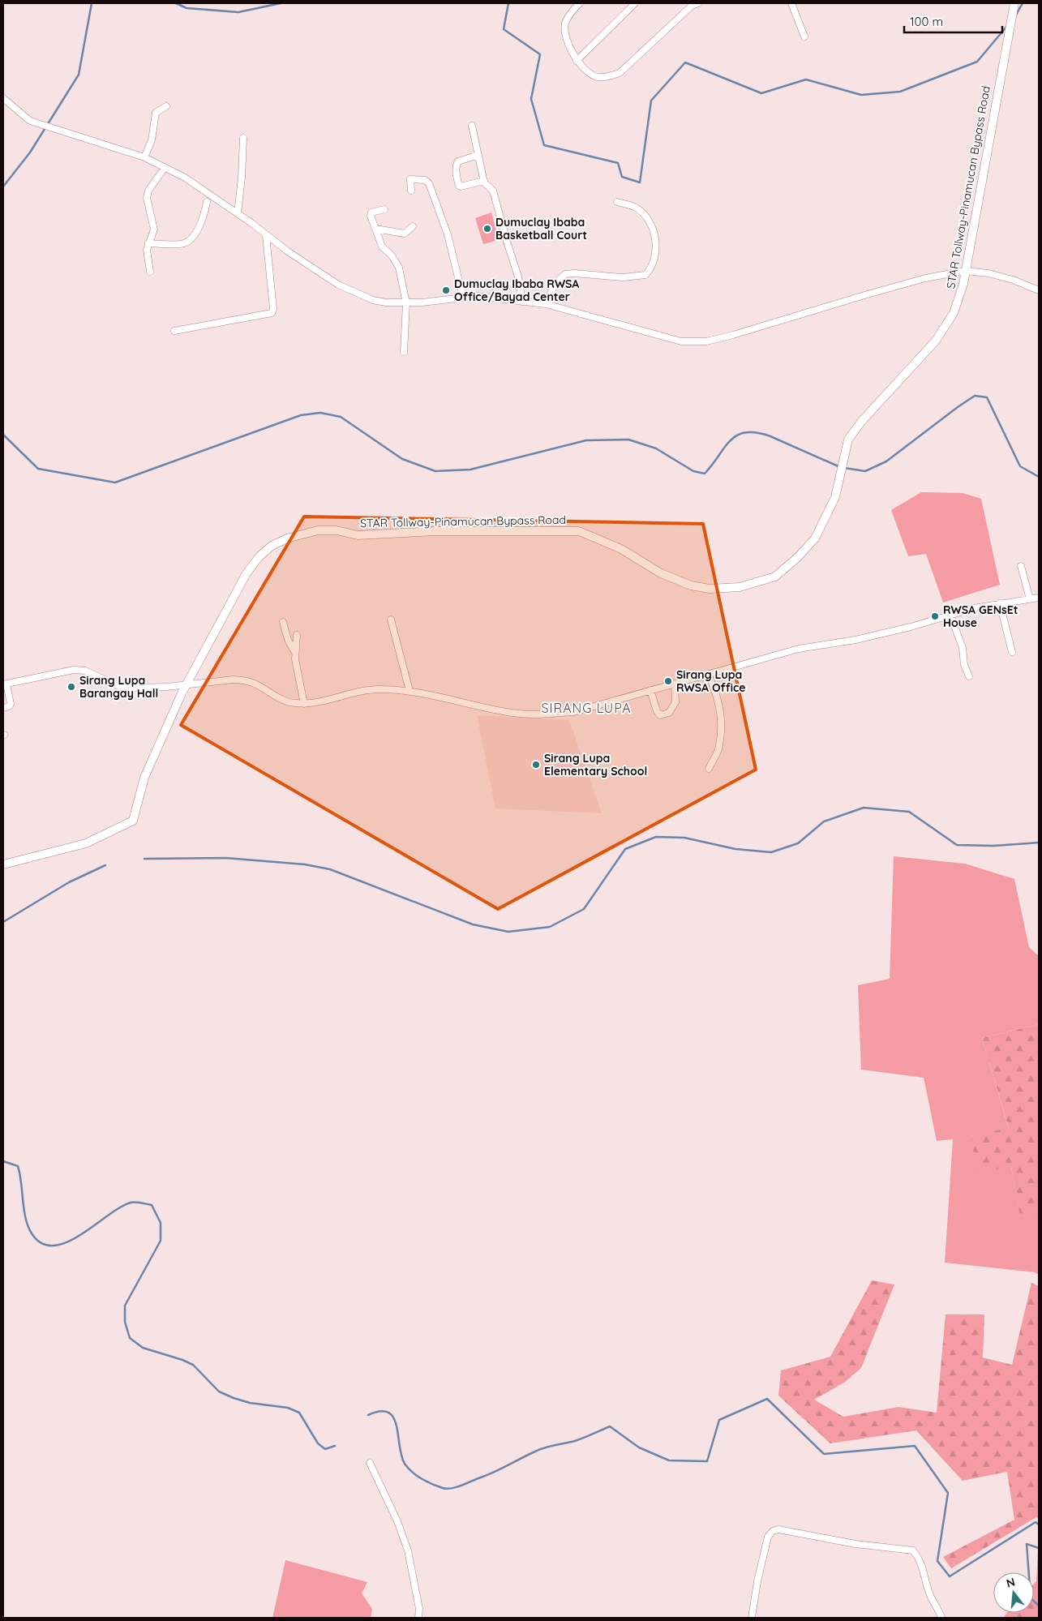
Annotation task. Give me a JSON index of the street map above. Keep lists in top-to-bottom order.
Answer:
{
  "streets": {
    "main road": ["STAR Tollway-Pinamucan Bypass Road"]
  },
  "districts": ["SIRANG LUPA"],
  "places": [
    "Dumuclay Ibaba Basketball Court",
    "Dumuclay Ibaba RWSA Office/Bayad Center",
    "RWSA GENsEt House",
    "Sirang Lupa RWSA Office",
    "Sirang Lupa Barangay Hall",
    "Sirang Lupa Elementary School"
  ],
  "scale_bar": "100 m",
  "north": "top"
}
